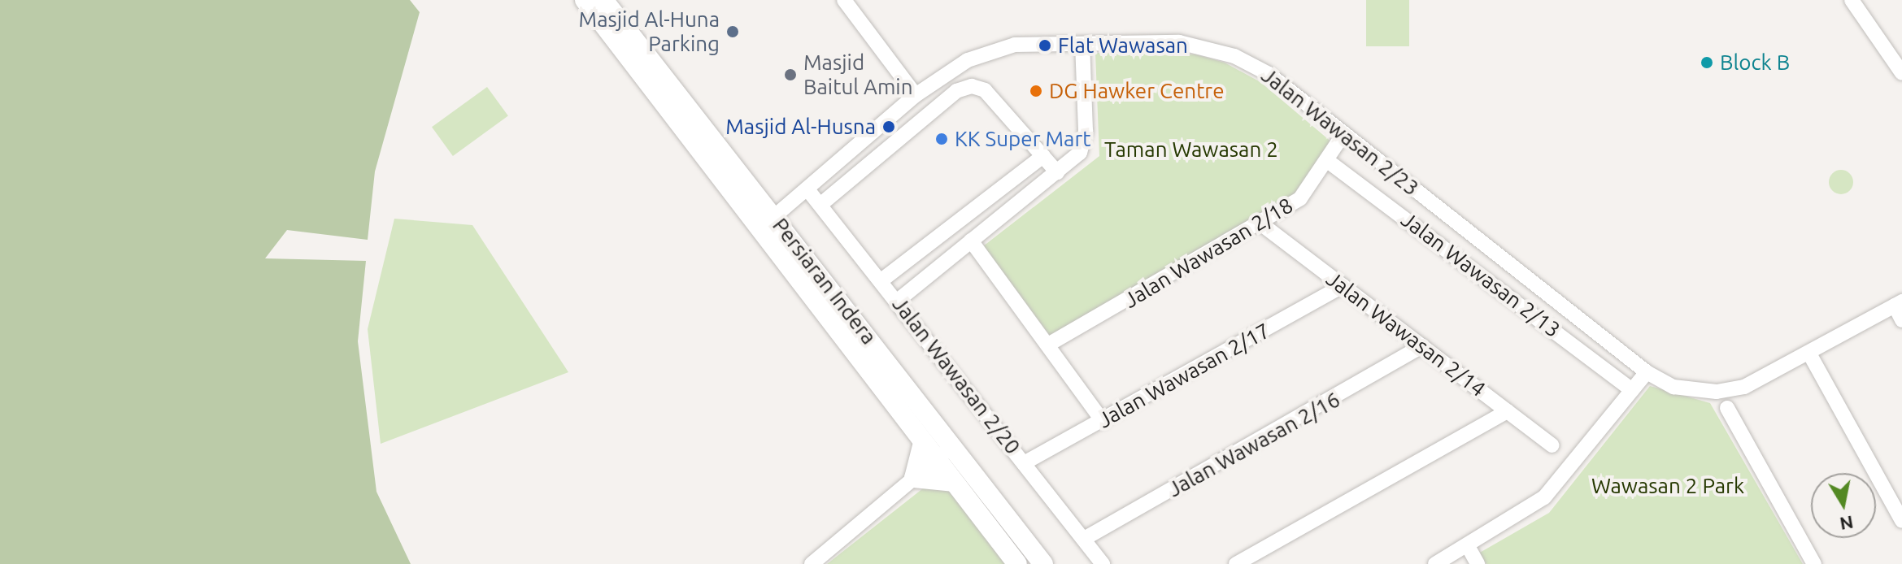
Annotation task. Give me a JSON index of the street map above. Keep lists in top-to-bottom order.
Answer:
{
  "streets": {
    "main road": ["Persiaran Indera"],
    "street": [
      "Jalan Wawasan 2/23",
      "Jalan Wawasan 2/18",
      "Jalan Wawasan 2/13",
      "Jalan Wawasan 2/14",
      "Jalan Wawasan 2/20",
      "Jalan Wawasan 2/17",
      "Jalan Wawasan 2/16"
    ]
  },
  "crossings": [
    ["Jalan Wawasan 2/23", "Jalan Wawasan 2/18"],
    ["Jalan Wawasan 2/23", "Persiaran Indera"],
    ["Jalan Wawasan 2/23", "Jalan Wawasan 2/20"],
    ["Jalan Wawasan 2/18", "Jalan Wawasan 2/13"],
    ["Jalan Wawasan 2/18", "Jalan Wawasan 2/14"],
    ["Jalan Wawasan 2/14", "Jalan Wawasan 2/17"],
    ["Jalan Wawasan 2/14", "Jalan Wawasan 2/16"],
    ["Jalan Wawasan 2/20", "Jalan Wawasan 2/17"],
    ["Jalan Wawasan 2/20", "Jalan Wawasan 2/16"]
  ],
  "parks": ["Taman Wawasan 2", "Wawasan 2 Park"],
  "places": [
    "Masjid Al-Huna Parking",
    "Flat Wawasan",
    "Block B",
    "Masjid Baitul Amin",
    "DG Hawker Centre",
    "Masjid Al-Husna",
    "KK Super Mart"
  ],
  "north": "bottom"
}
